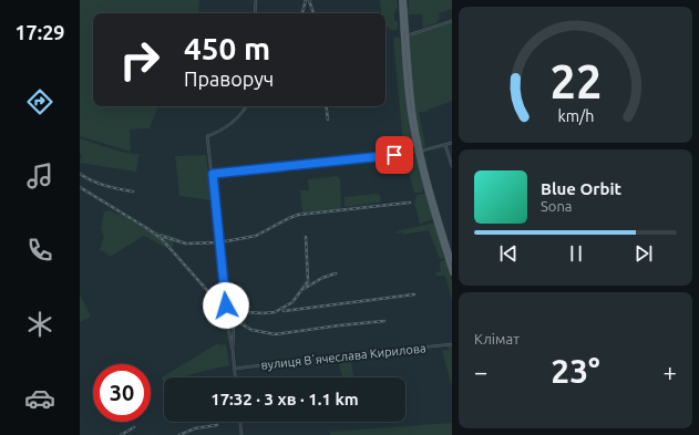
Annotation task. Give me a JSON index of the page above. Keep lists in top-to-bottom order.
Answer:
{
  "streets": {
    "street": ["вулиця Вʼячеслава Кирилова"]
  },
  "page": {
    "tabs": "17:29",
    "turn": ["450 m", "Праворуч"],
    "song": ["Blue Orbit", "Sona"],
    "tile": "Клімат",
    "heat": ["−", "23°", "+"],
    "limit": "30",
    "trip": "17:32 · 3 хв · 1.1 km",
    "gauge": ["22", "km/h"]
  }
}
